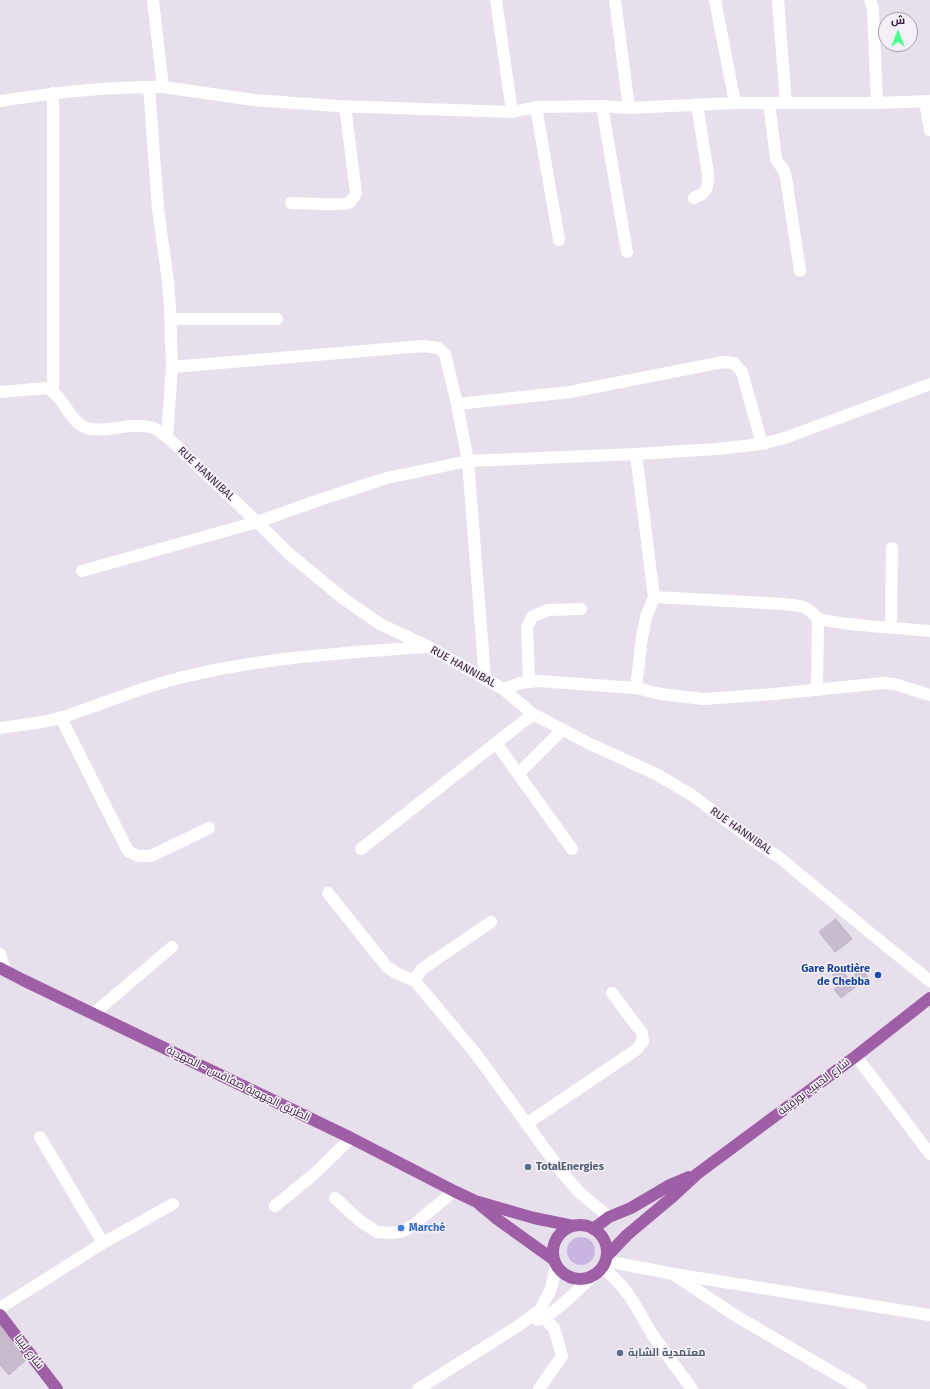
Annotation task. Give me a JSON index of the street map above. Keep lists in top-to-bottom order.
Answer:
{
  "streets": {
    "main road": ["الطريق الجهوية صفاقس - المهدية", "شارع الحبيب بورقيبة", "شارع ليبيا"],
    "street": ["RUE HANNIBAL"]
  },
  "crossings": [
    ["الطريق الجهوية صفاقس - المهدية", "شارع الحبيب بورقيبة"]
  ],
  "places": [
    "Gare Routière de Chebba",
    "TotalEnergies",
    "Marché",
    "معتمدية الشابة"
  ],
  "north": "top"
}
